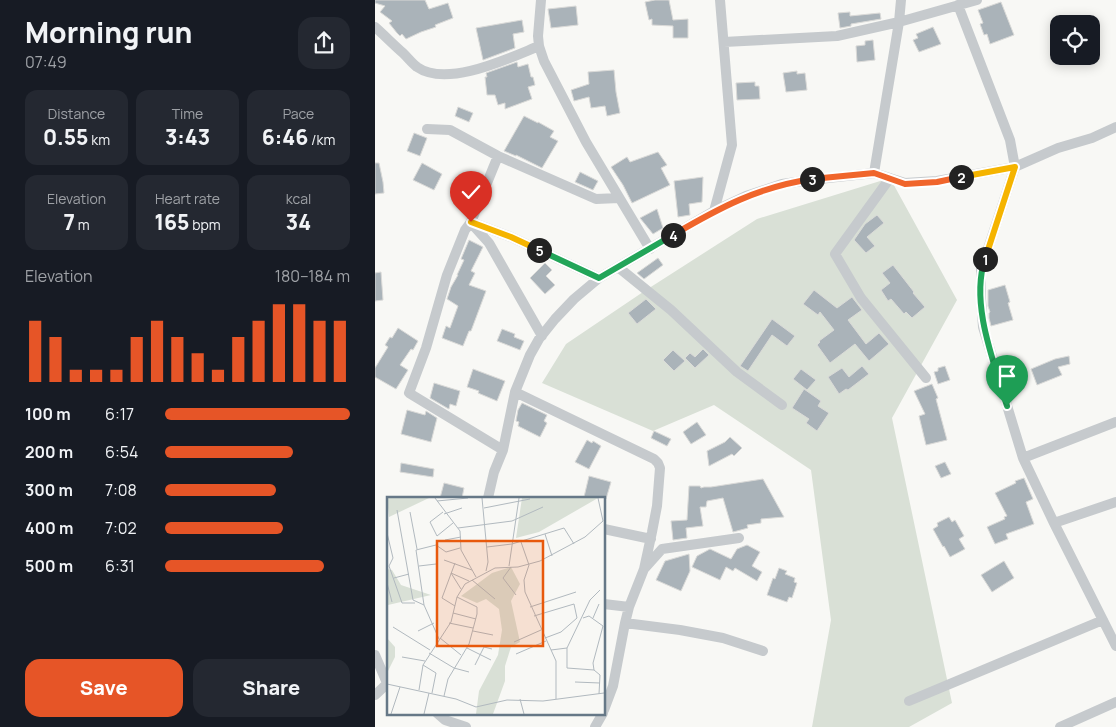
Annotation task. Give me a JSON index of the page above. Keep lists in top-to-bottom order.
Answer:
{
  "page": {
    "heading": ["Morning run", "07:49"],
    "stats": [
      ["Distance", "0.55 km"],
      ["Time", "3:43"],
      ["Pace", "6:46 /km"],
      ["Elevation", "7 m"],
      ["Heart rate", "165 bpm"],
      ["kcal", "34"]
    ],
    "pins": [
      "2",
      "3",
      "4",
      "5",
      "1"
    ],
    "chart": ["Elevation", "180–184 m"],
    "list": [
      {
        "name": "100 m",
        "note": "6:17"
      },
      {
        "name": "200 m",
        "note": "6:54"
      },
      {
        "name": "300 m",
        "note": "7:08"
      },
      {
        "name": "400 m",
        "note": "7:02"
      },
      {
        "name": "500 m",
        "note": "6:31"
      }
    ],
    "buttons": ["Save", "Share"]
  }
}
